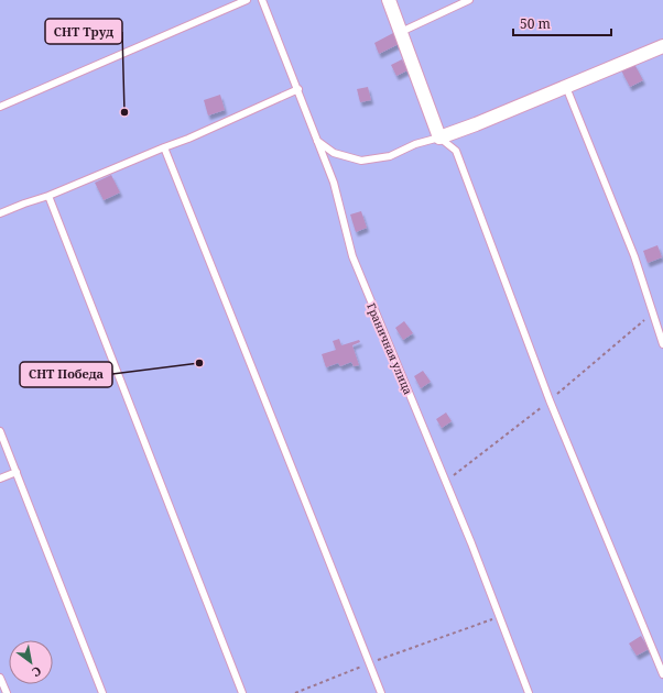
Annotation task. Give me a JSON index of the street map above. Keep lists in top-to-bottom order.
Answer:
{
  "streets": {
    "lane": ["Граничная улица"]
  },
  "places": ["СНТ Труд", "СНТ Победа"],
  "scale_bar": "50 m",
  "north": "bottom right"
}
